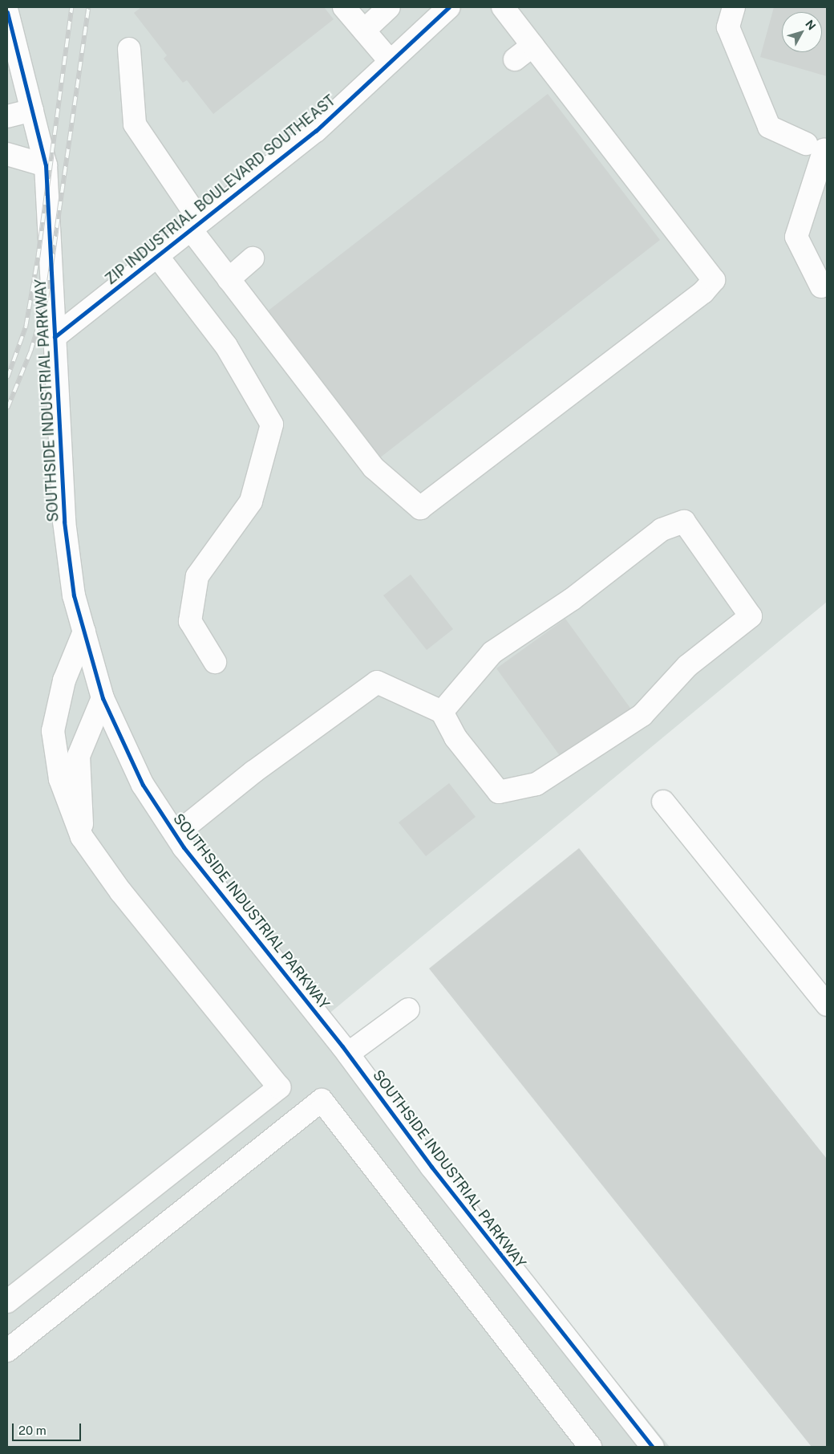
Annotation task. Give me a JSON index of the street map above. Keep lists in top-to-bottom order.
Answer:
{
  "streets": {
    "street": ["ZIP INDUSTRIAL BOULEVARD SOUTHEAST", "SOUTHSIDE INDUSTRIAL PARKWAY"]
  },
  "crossings": [
    ["ZIP INDUSTRIAL BOULEVARD SOUTHEAST", "SOUTHSIDE INDUSTRIAL PARKWAY"]
  ],
  "scale_bar": "20 m",
  "north": "top right"
}
